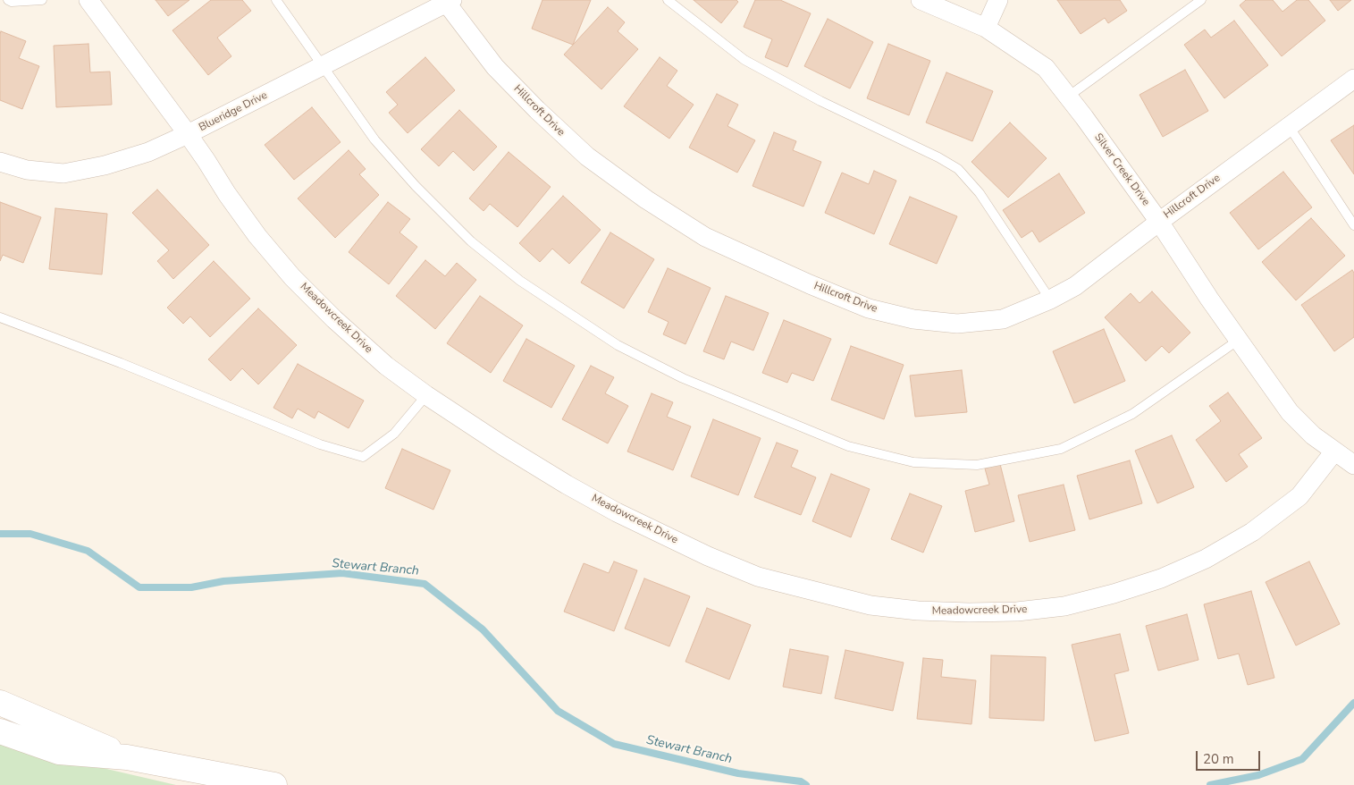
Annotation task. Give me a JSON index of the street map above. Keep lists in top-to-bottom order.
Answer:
{
  "streets": {
    "street": [
      "Hillcroft Drive",
      "Blueridge Drive",
      "Silver Creek Drive",
      "Meadowcreek Drive"
    ]
  },
  "crossings": [
    ["Hillcroft Drive", "Blueridge Drive"],
    ["Hillcroft Drive", "Silver Creek Drive"],
    ["Blueridge Drive", "Meadowcreek Drive"],
    ["Silver Creek Drive", "Meadowcreek Drive"]
  ],
  "water": ["Stewart Branch"],
  "scale_bar": "20 m"
}
